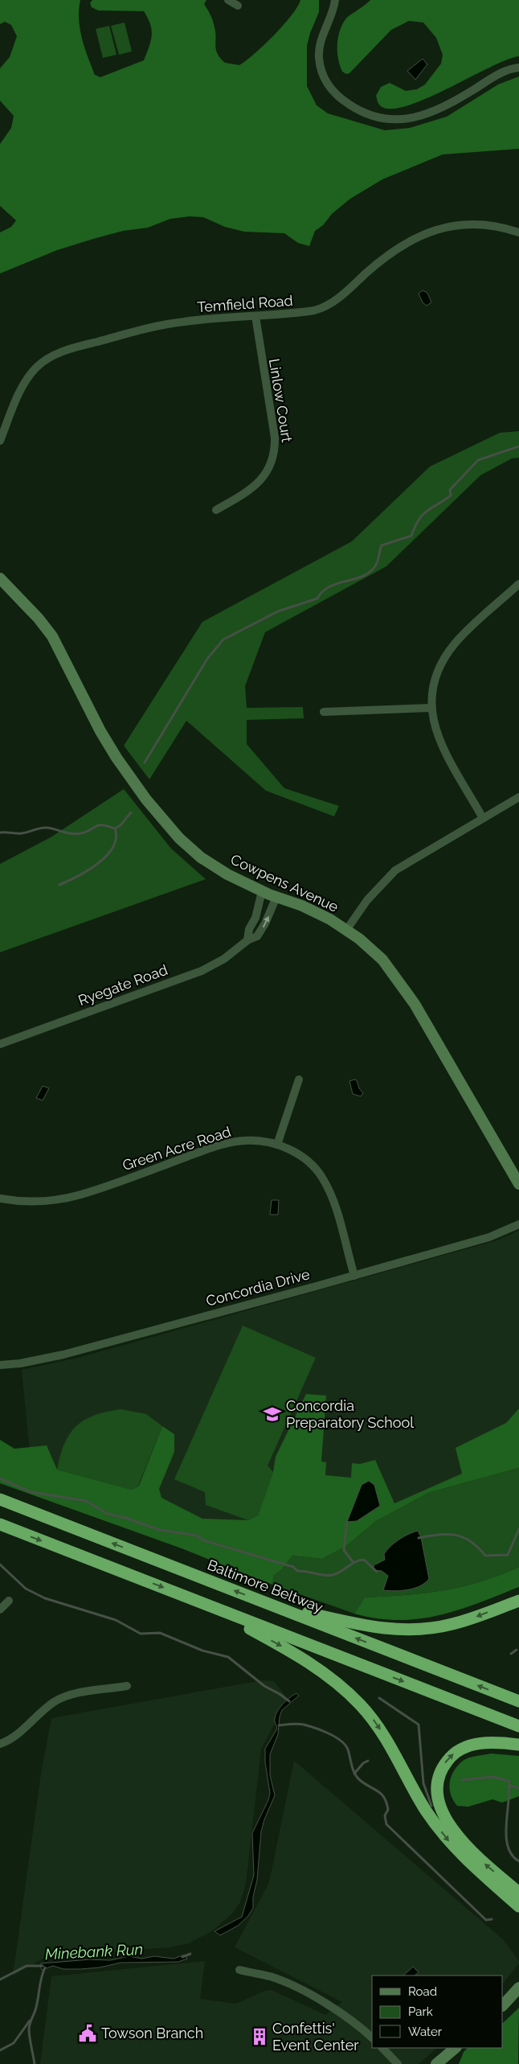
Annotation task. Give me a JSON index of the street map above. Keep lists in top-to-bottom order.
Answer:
{
  "streets": {
    "highway": ["Baltimore Beltway"],
    "street": [
      "Temfield Road",
      "Linlow Court",
      "Cowpens Avenue",
      "Ryegate Road",
      "Green Acre Road",
      "Concordia Drive"
    ]
  },
  "crossings": [
    ["Temfield Road", "Linlow Court"],
    ["Cowpens Avenue", "Ryegate Road"],
    ["Green Acre Road", "Concordia Drive"]
  ],
  "water": ["Minebank Run"],
  "places": {
    "school or university": ["Concordia Preparatory School"],
    "public building": ["Towson Branch"],
    "building": ["Confettis' Event Center"]
  },
  "legend": ["Road", "Park", "Water"]
}
